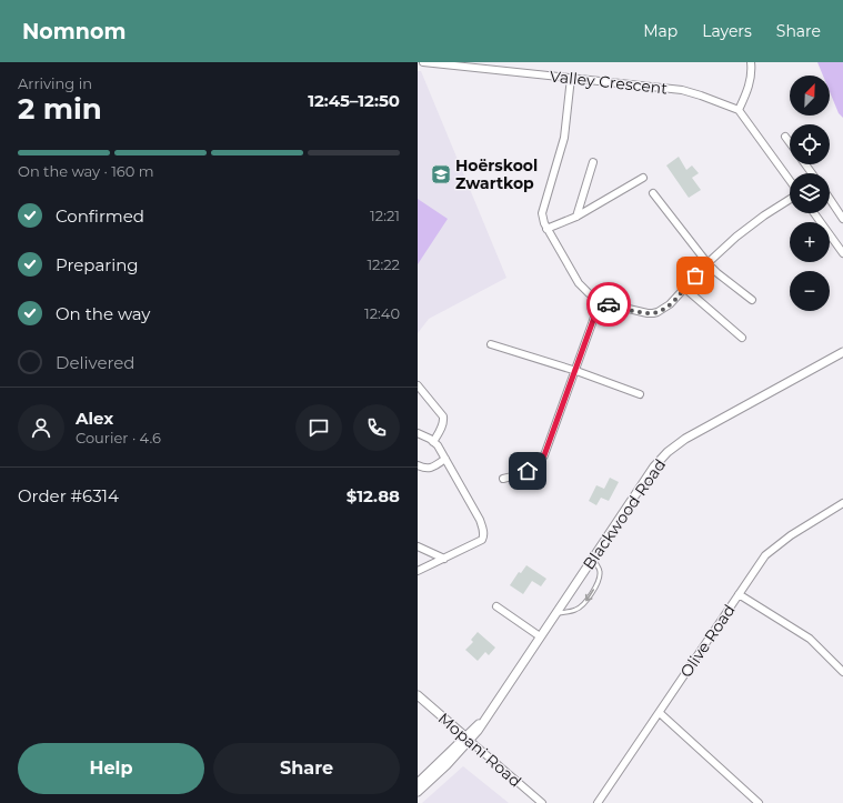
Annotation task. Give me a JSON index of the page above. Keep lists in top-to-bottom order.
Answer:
{
  "streets": {
    "street": [
      "Valley Crescent",
      "Blackwood Road",
      "Olive Road",
      "Mopani Road"
    ]
  },
  "crossings": [
    ["Blackwood Road", "Mopani Road"]
  ],
  "places": {
    "school or university": ["Hoërskool Zwartkop"]
  },
  "north": "top right",
  "page": {
    "header": "Nomnom",
    "nav": ["Map", "Layers", "Share"],
    "heading": ["2 min", "Arriving in", "12:45–12:50"],
    "panel": [
      "Alex",
      "Courier · 4.6",
      "Order #6314",
      "$12.88"
    ],
    "map_buttons": ["+", "−"],
    "bar": "On the way · 160 m",
    "list": [
      ["Confirmed", "12:21"],
      ["Preparing", "12:22"],
      ["On the way", "12:40"],
      "Delivered"
    ],
    "buttons": ["Help", "Share"]
  }
}
